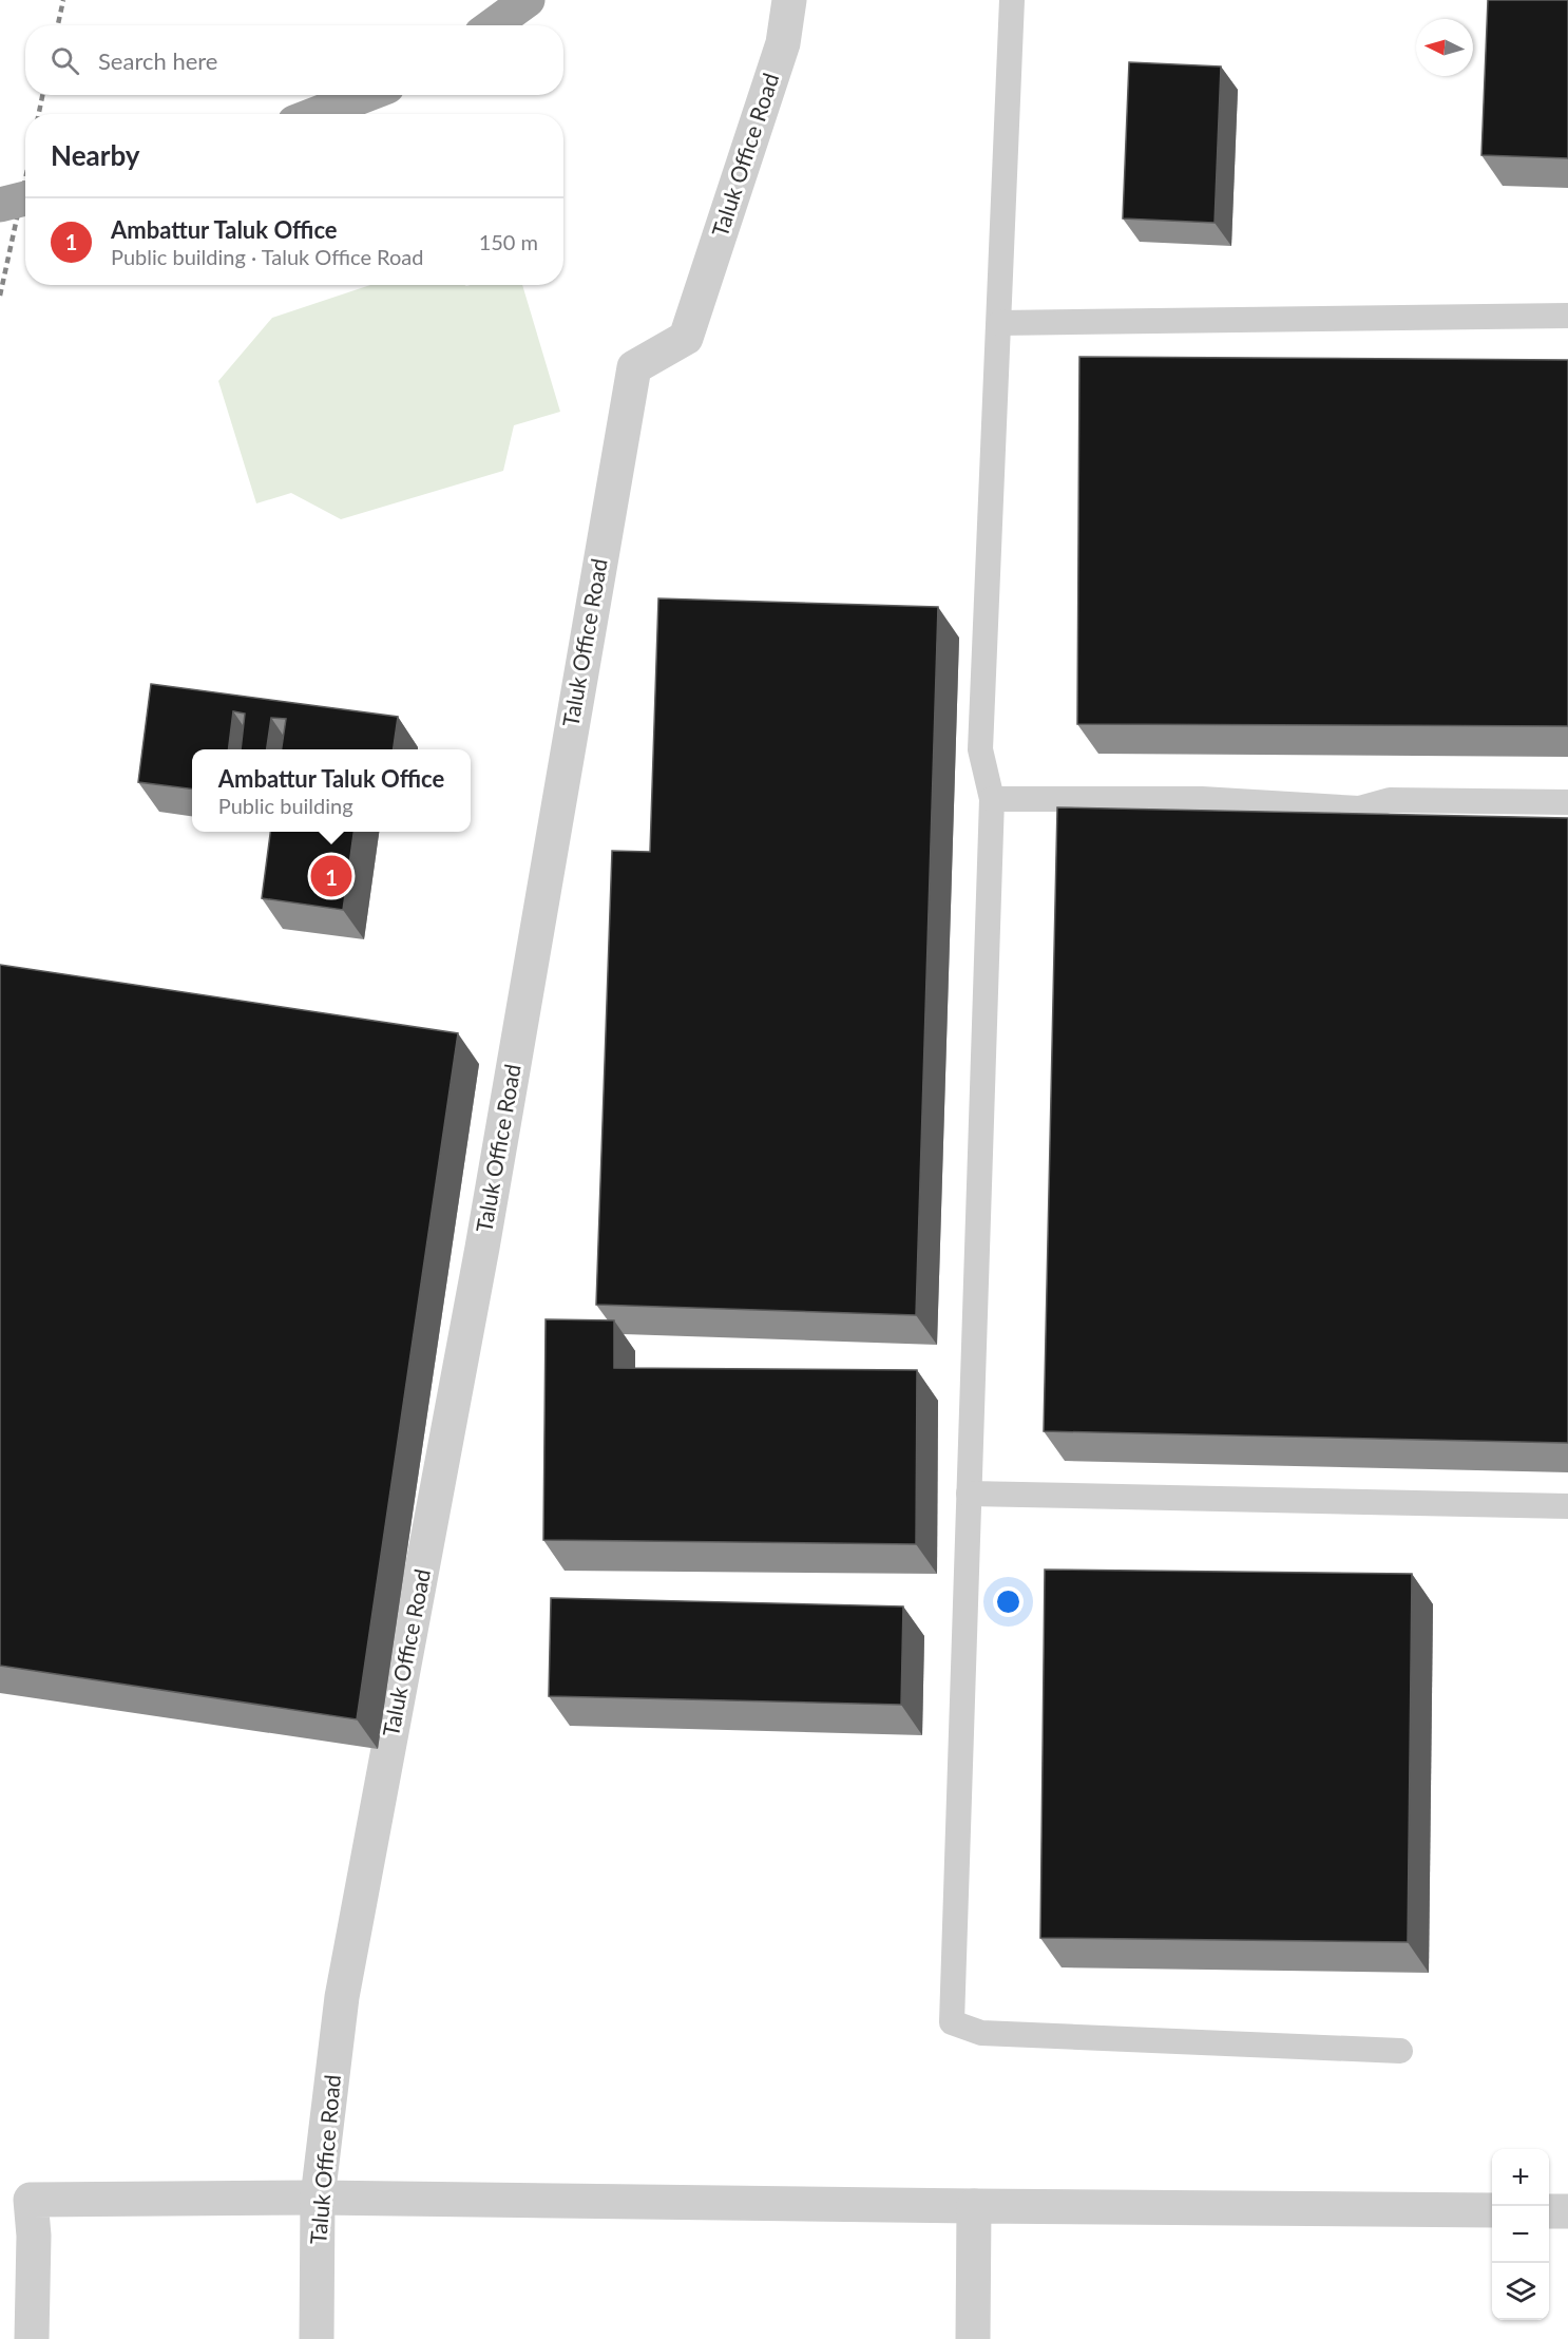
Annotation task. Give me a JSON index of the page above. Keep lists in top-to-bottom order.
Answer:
{
  "streets": {
    "street": ["Taluk Office Road"]
  },
  "north": "left",
  "page": {
    "search": "Search here",
    "heading": "Nearby",
    "list": [
      {
        "mark": "1",
        "name": "Ambattur Taluk Office",
        "note": "Public building · Taluk Office Road",
        "value": "150 m"
      }
    ],
    "popup": ["Ambattur Taluk Office", "Public building"],
    "pins": "1",
    "map_buttons": ["+", "−"]
  }
}
